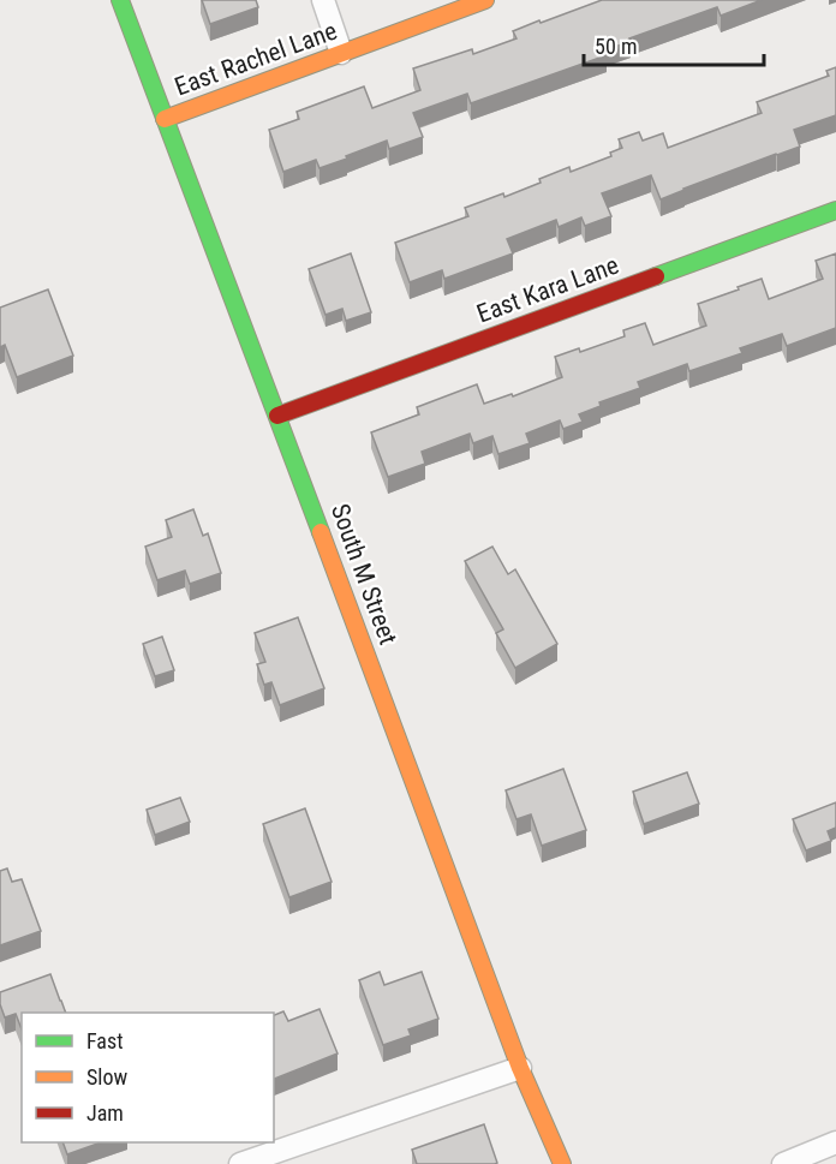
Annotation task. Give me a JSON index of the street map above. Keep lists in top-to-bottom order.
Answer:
{
  "streets": {
    "street": ["East Rachel Lane", "East Kara Lane", "South M Street"]
  },
  "crossings": [
    ["East Rachel Lane", "South M Street"],
    ["East Kara Lane", "South M Street"]
  ],
  "legend": ["Fast", "Slow", "Jam"],
  "scale_bar": "50 m"
}
